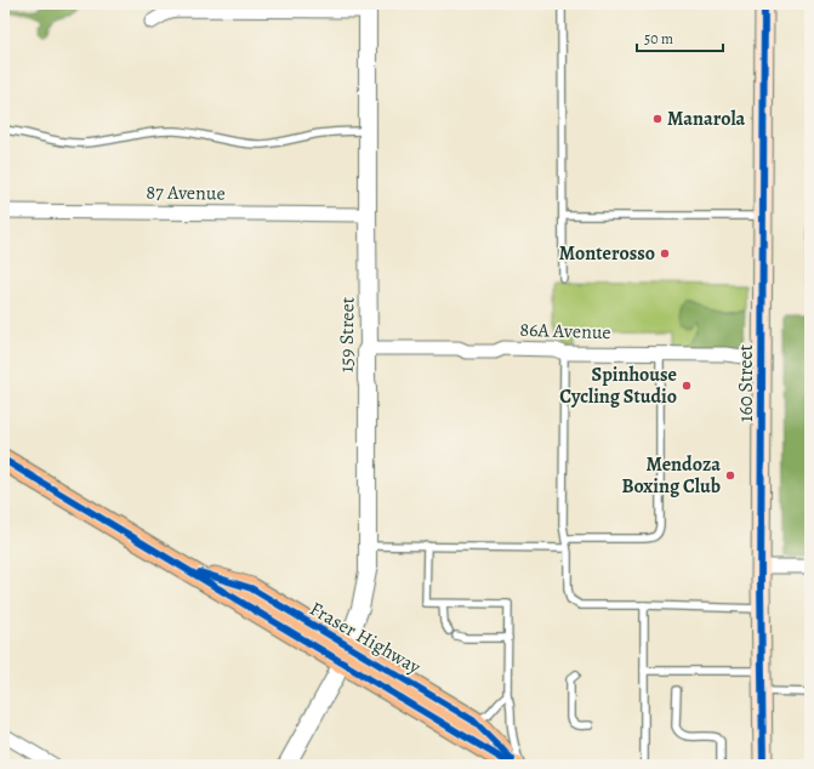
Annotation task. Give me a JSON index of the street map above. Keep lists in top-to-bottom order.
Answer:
{
  "streets": {
    "main road": ["160 Street", "Fraser Highway"],
    "street": ["87 Avenue", "86A Avenue", "159 Street"]
  },
  "crossings": [
    ["87 Avenue", "159 Street"],
    ["86A Avenue", "159 Street"],
    ["86A Avenue", "160 Street"],
    ["159 Street", "Fraser Highway"]
  ],
  "places": [
    "Manarola",
    "Monterosso",
    "Spinhouse Cycling Studio",
    "Mendoza Boxing Club"
  ],
  "scale_bar": "50 m"
}
